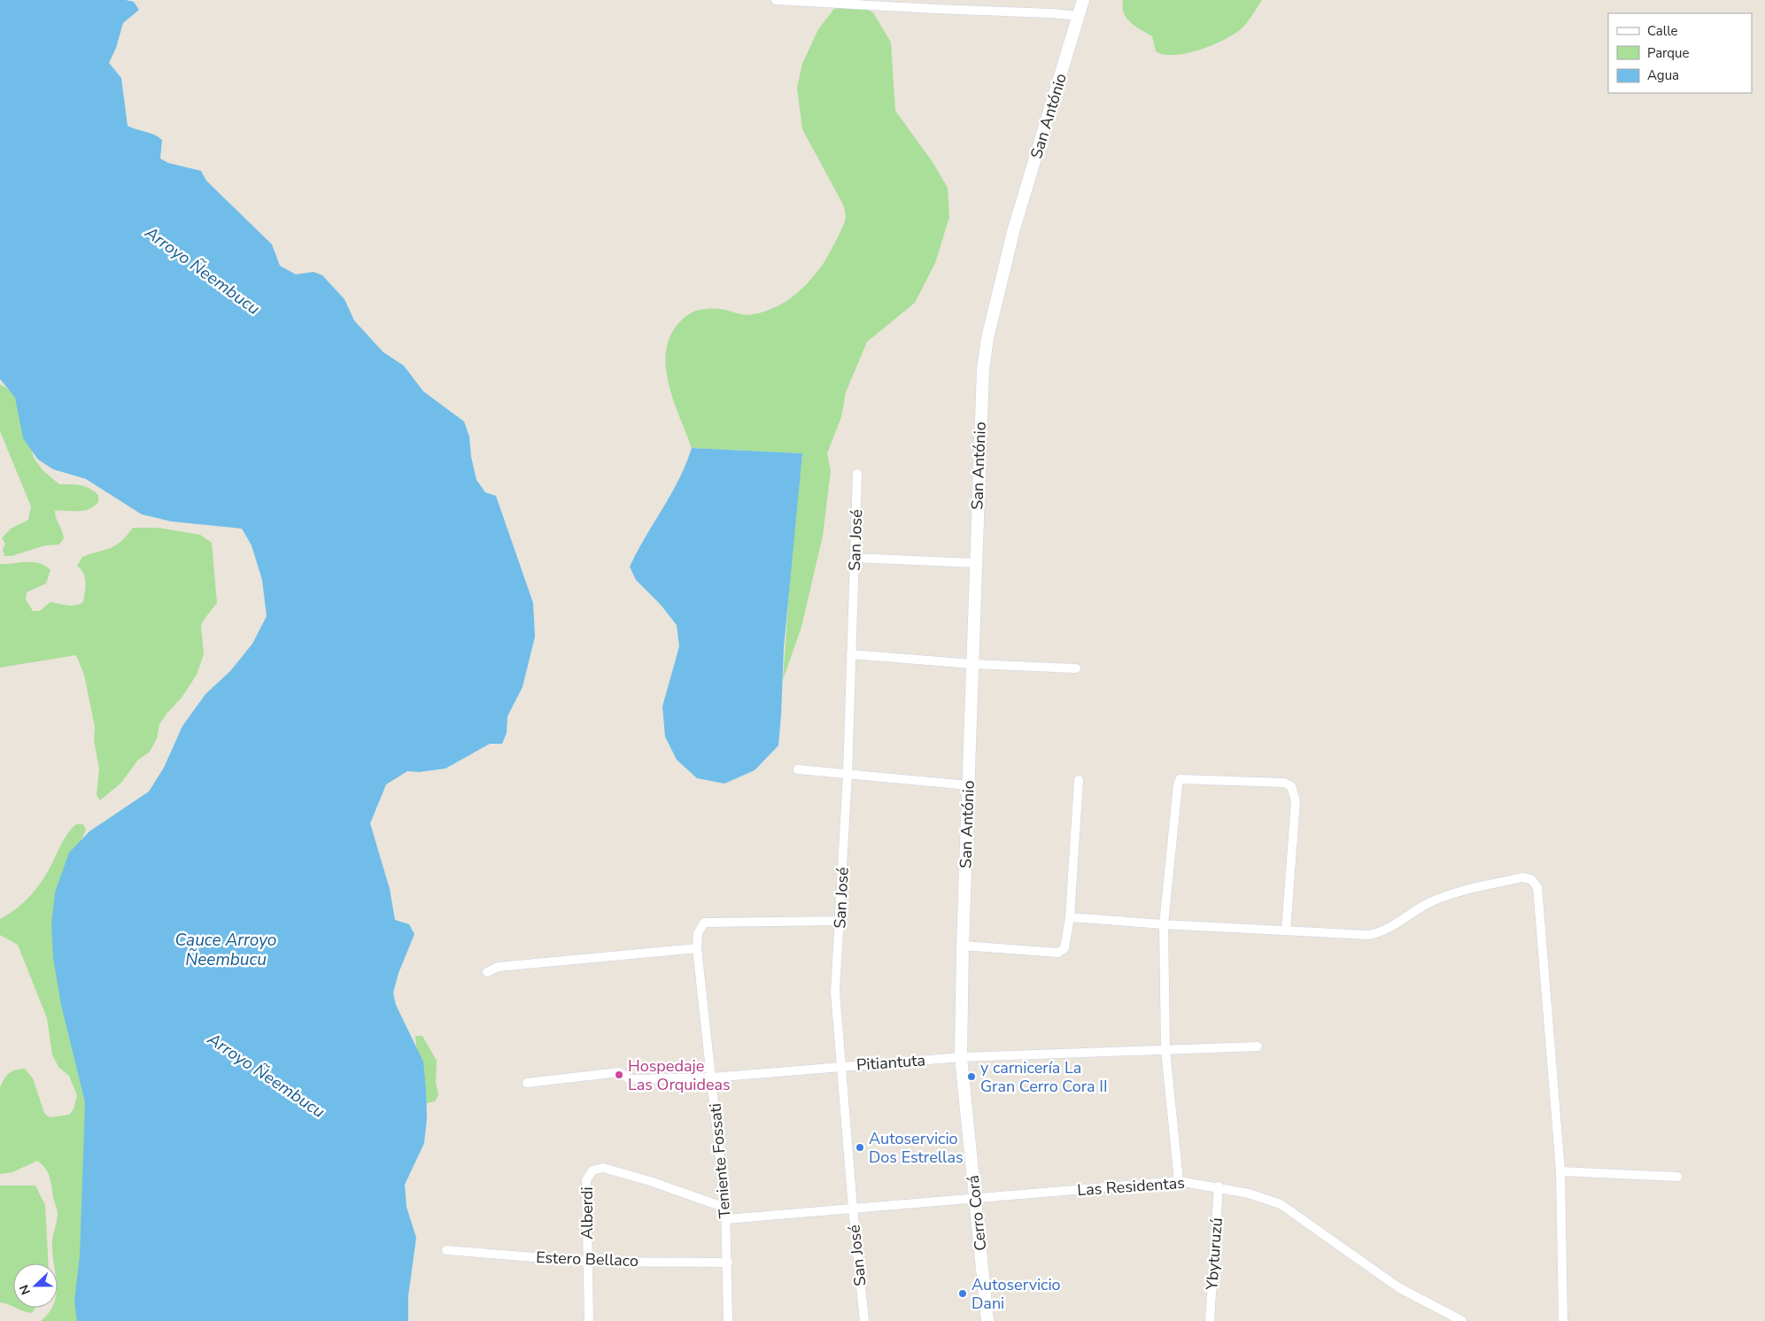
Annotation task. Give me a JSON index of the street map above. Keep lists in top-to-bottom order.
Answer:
{
  "streets": {
    "street": [
      "San António",
      "San José",
      "Pitiantuta",
      "Teniente Fossati",
      "Las Residentas",
      "Alberdi",
      "Cerro Corá",
      "Ybyturuzú",
      "Estero Bellaco"
    ]
  },
  "crossings": [
    ["San António", "Cerro Corá"],
    ["San José", "Pitiantuta"],
    ["San José", "Teniente Fossati"],
    ["San José", "Las Residentas"],
    ["Pitiantuta", "Teniente Fossati"],
    ["Pitiantuta", "Cerro Corá"],
    ["Teniente Fossati", "Las Residentas"],
    ["Teniente Fossati", "Alberdi"],
    ["Teniente Fossati", "Estero Bellaco"],
    ["Las Residentas", "Cerro Corá"],
    ["Las Residentas", "Ybyturuzú"],
    ["Alberdi", "Estero Bellaco"]
  ],
  "water": ["Arroyo Ñeembucu", "Cauce Arroyo Ñeembucu"],
  "places": [
    "Hospedaje Las Orquideas",
    "y carnicería La Gran Cerro Cora II",
    "Autoservicio Dos Estrellas",
    "Autoservicio Dani"
  ],
  "legend": ["Calle", "Parque", "Agua"],
  "north": "left"
}
